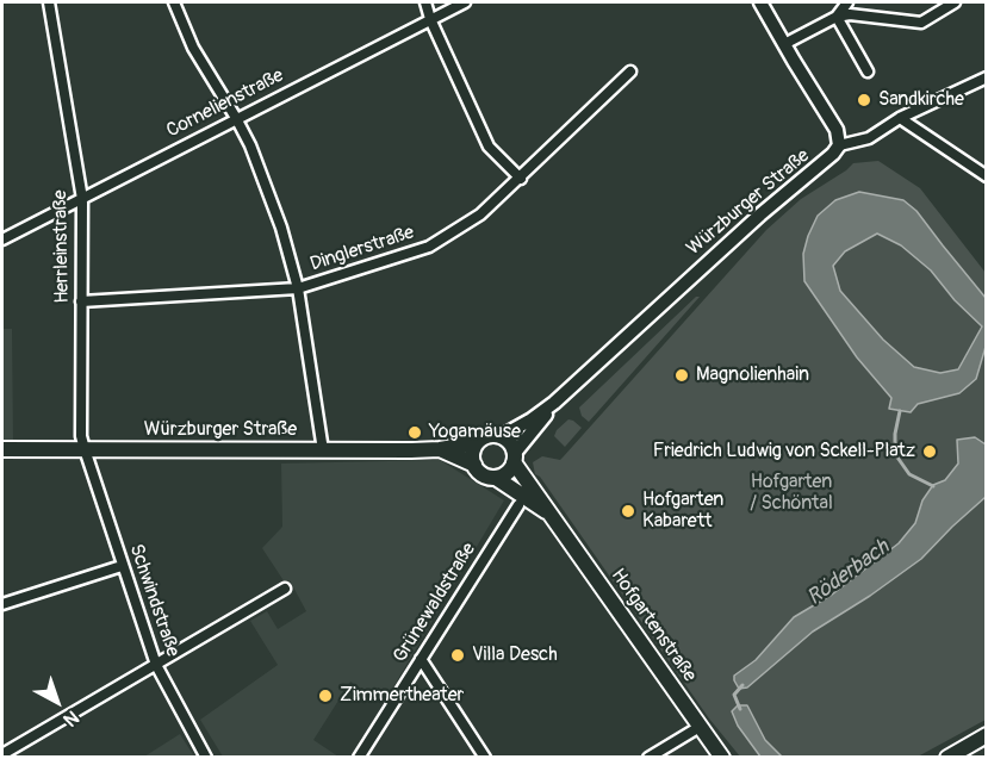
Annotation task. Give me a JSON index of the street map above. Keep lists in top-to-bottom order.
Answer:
{
  "streets": {
    "main road": ["Würzburger Straße", "Hofgartenstraße"],
    "street": [
      "Cornelienstraße",
      "Herrleinstraße",
      "Dinglerstraße",
      "Schwindstraße",
      "Grünewaldstraße"
    ]
  },
  "crossings": [
    ["Cornelienstraße", "Herrleinstraße"],
    ["Würzburger Straße", "Herrleinstraße"],
    ["Würzburger Straße", "Schwindstraße"],
    ["Würzburger Straße", "Hofgartenstraße"],
    ["Herrleinstraße", "Dinglerstraße"],
    ["Herrleinstraße", "Schwindstraße"]
  ],
  "water": ["Röderbach"],
  "parks": ["Hofgarten / Schöntal"],
  "places": [
    "Sandkirche",
    "Magnolienhain",
    "Yogamäuse",
    "Friedrich Ludwig von Sckell-Platz",
    "Hofgarten Kabarett",
    "Villa Desch",
    "Zimmertheater"
  ],
  "north": "bottom right"
}
